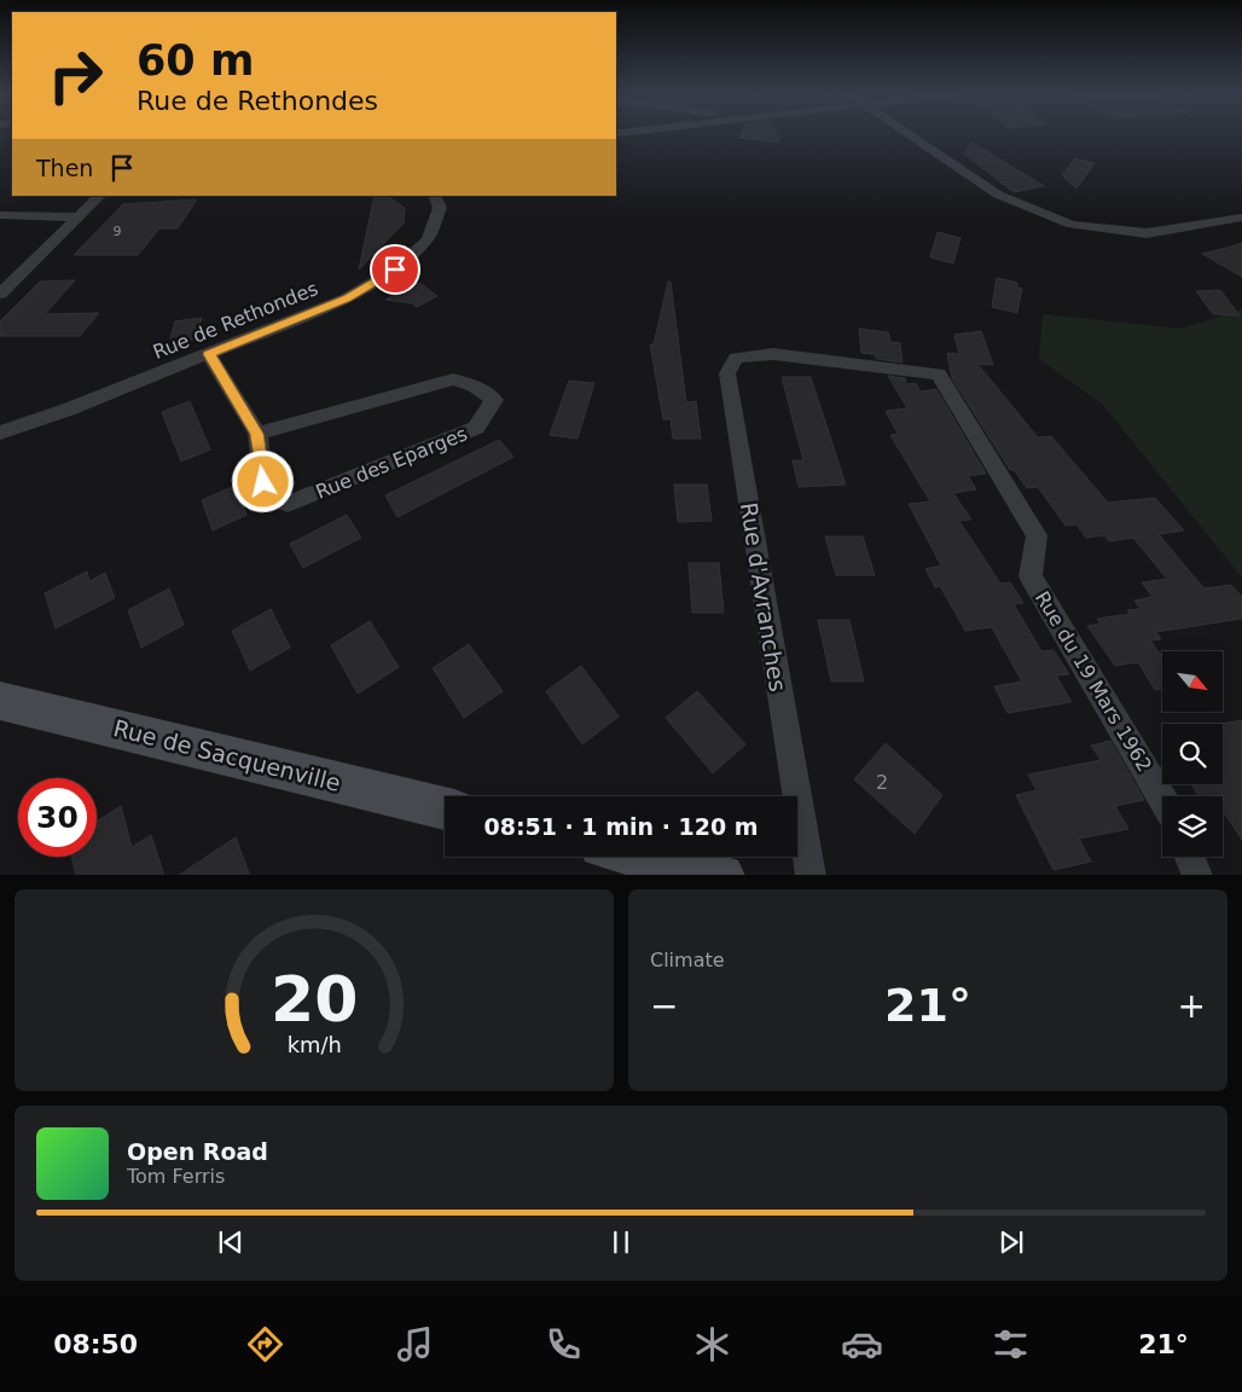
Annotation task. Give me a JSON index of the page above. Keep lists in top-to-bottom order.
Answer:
{
  "streets": {
    "street": [
      "Rue de Rethondes",
      "Rue des Eparges",
      "Rue d'Avranches",
      "Rue du 19 Mars 1962",
      "Rue de Sacquenville"
    ]
  },
  "crossings": [
    ["Rue de Rethondes", "Rue des Eparges"],
    ["Rue d'Avranches", "Rue du 19 Mars 1962"]
  ],
  "house_numbers": ["9", "2"],
  "north": "bottom right",
  "page": {
    "turn": ["60 m", "Rue de Rethondes"],
    "then": "Then",
    "limit": "30",
    "trip": "08:51 · 1 min · 120 m",
    "tile": "Climate",
    "heat": ["−", "21°", "+"],
    "song": ["Open Road", "Tom Ferris"],
    "tabs": ["08:50", "21°"],
    "gauge": ["20", "km/h"]
  }
}
